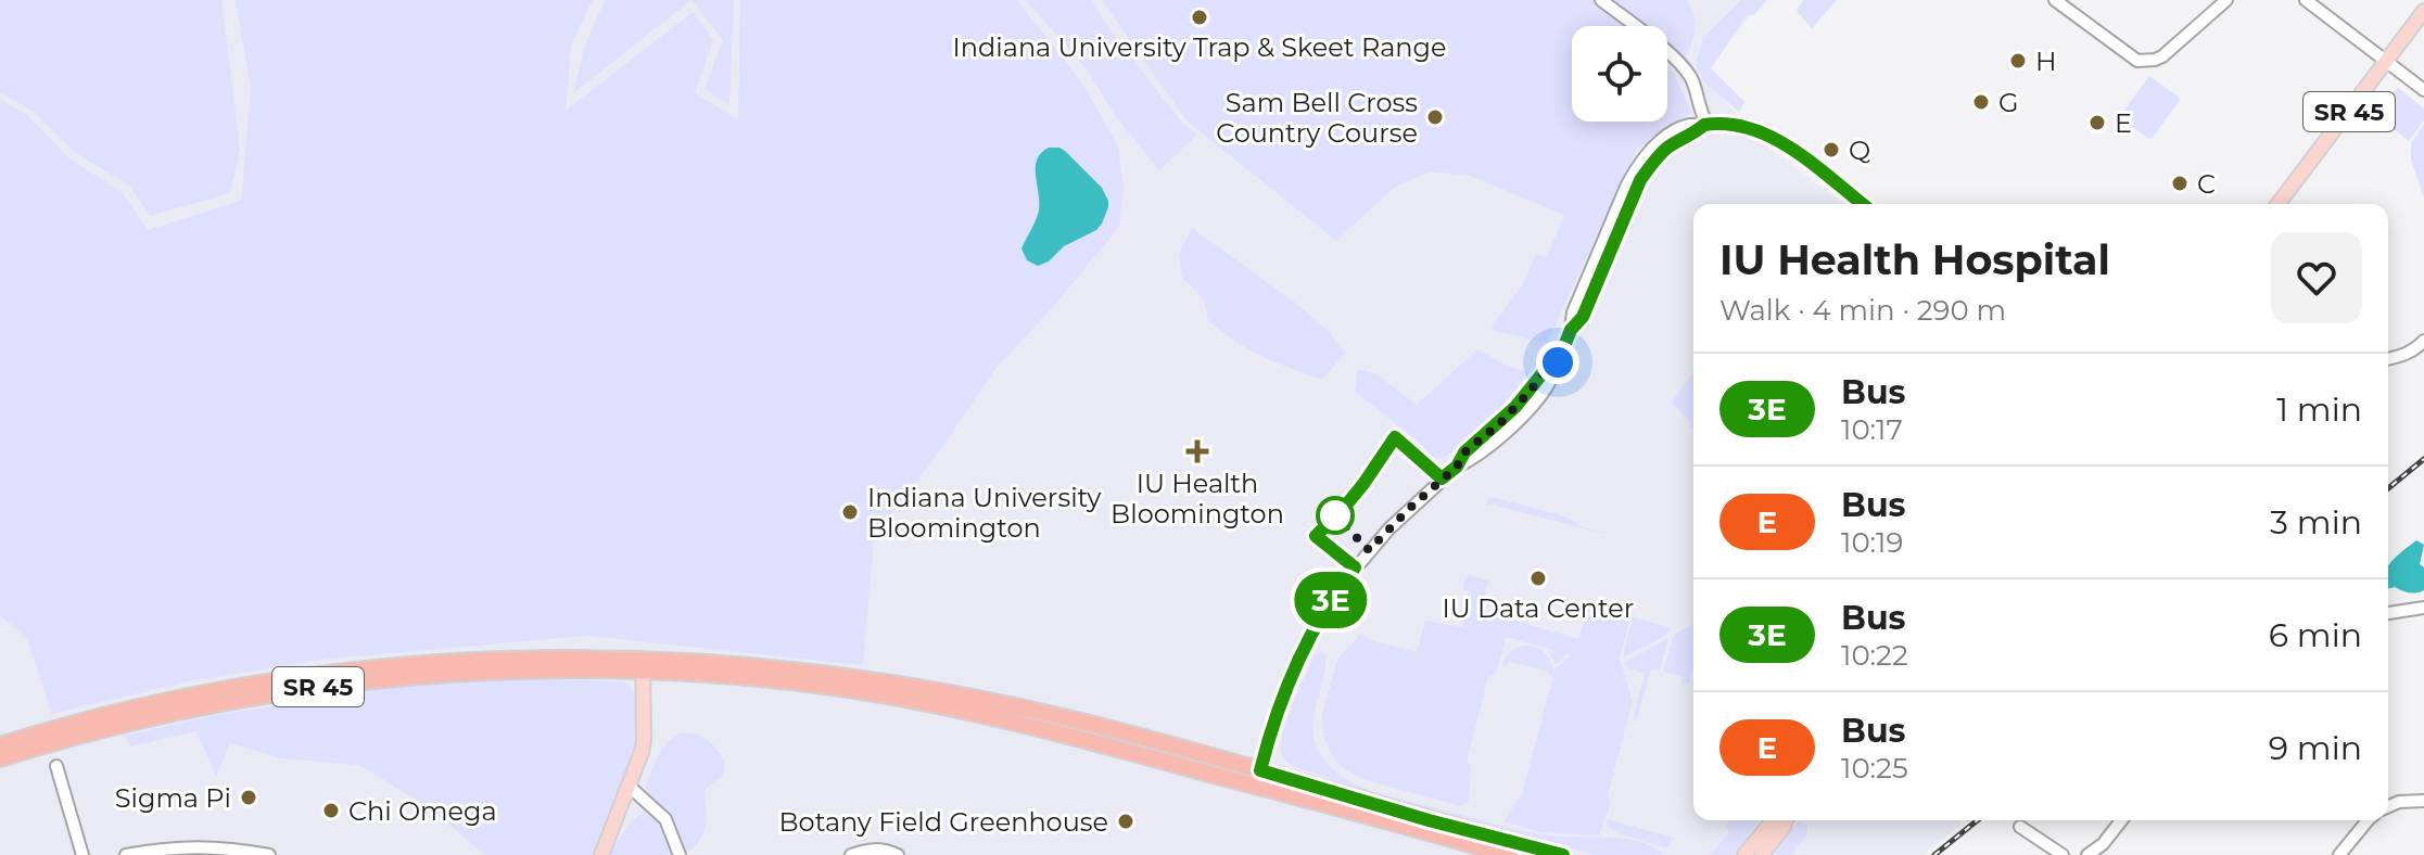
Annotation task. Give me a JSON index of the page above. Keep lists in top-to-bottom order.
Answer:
{
  "streets": {
    "highway": ["SR 45"]
  },
  "places": {
    "other": [
      "Indiana University Trap & Skeet Range",
      "H",
      "G",
      "Sam Bell Cross Country Course",
      "E",
      "Q",
      "C",
      "Indiana University Bloomington",
      "IU Data Center",
      "Sigma Pi",
      "Chi Omega",
      "Botany Field Greenhouse"
    ],
    "health": ["IU Health Bloomington"]
  },
  "lines": ["bus line 3E"],
  "page": {
    "on_map": "3E",
    "heading": ["IU Health Hospital", "Walk · 4 min · 290 m"],
    "list": [
      {
        "mark": "3E",
        "name": "Bus",
        "note": "10:17",
        "value": "1 min"
      },
      {
        "mark": "E",
        "name": "Bus",
        "note": "10:19",
        "value": "3 min"
      },
      {
        "mark": "3E",
        "name": "Bus",
        "note": "10:22",
        "value": "6 min"
      },
      {
        "mark": "E",
        "name": "Bus",
        "note": "10:25",
        "value": "9 min"
      }
    ]
  }
}
